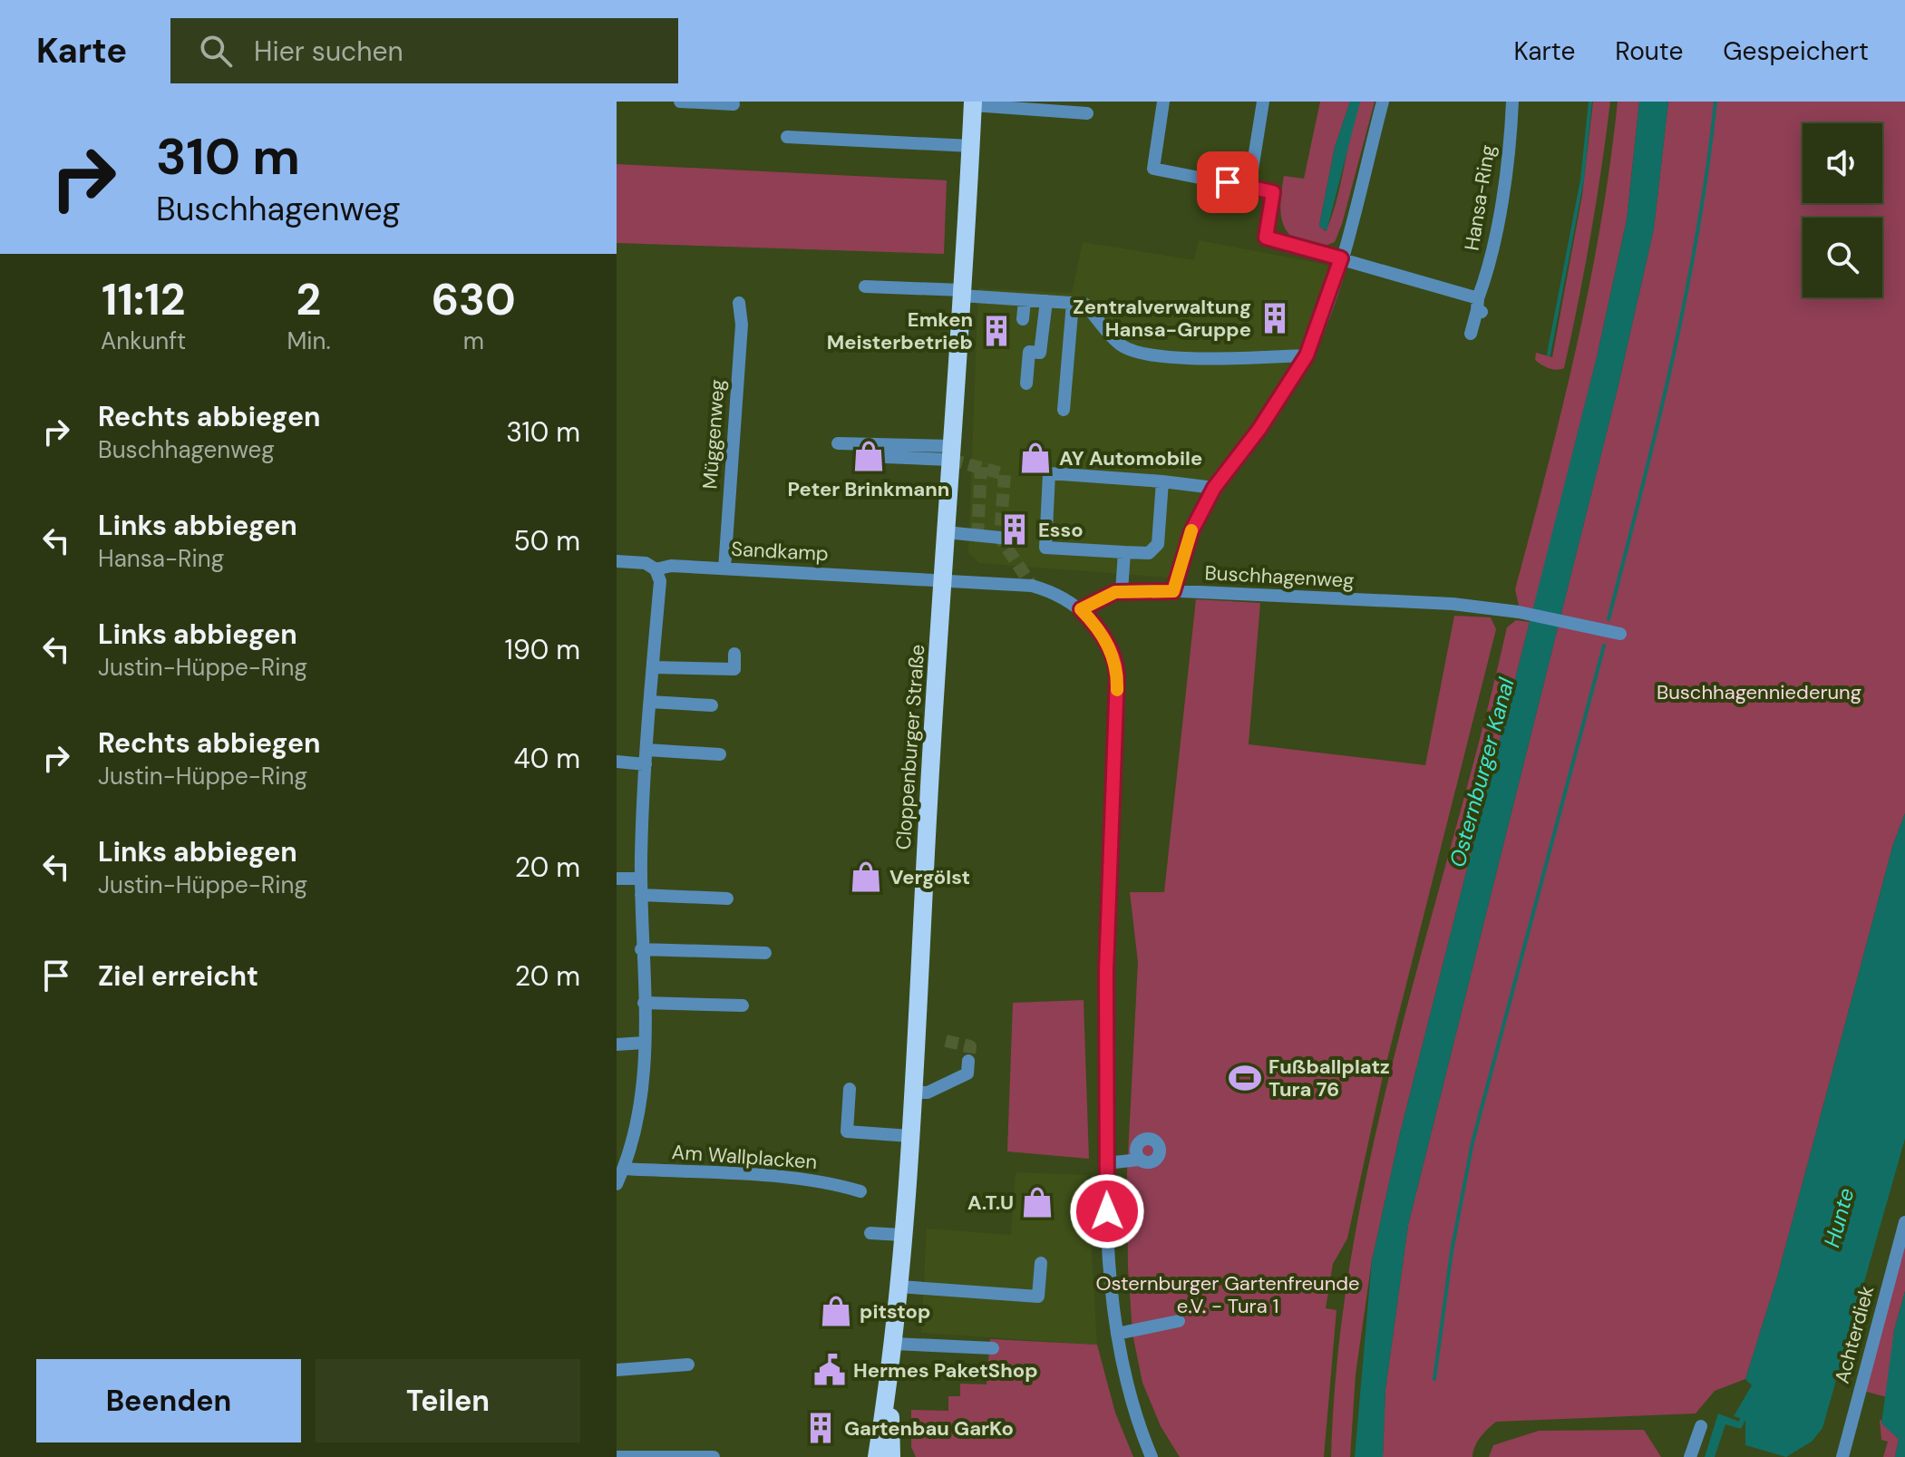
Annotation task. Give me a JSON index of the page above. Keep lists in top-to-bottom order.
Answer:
{
  "streets": {
    "main road": ["Cloppenburger Straße"],
    "street": [
      "Hansa-Ring",
      "Müggenweg",
      "Sandkamp",
      "Buschhagenweg",
      "Am Wallplacken",
      "Achterdiek"
    ]
  },
  "crossings": [
    ["Müggenweg", "Sandkamp"],
    ["Sandkamp", "Cloppenburger Straße"]
  ],
  "water": ["Osternburger Kanal", "Hunte"],
  "parks": ["Buschhagenniederung", "Osternburger Gartenfreunde e.V. - Tura 1"],
  "places": {
    "building": [
      "Zentralverwaltung Hansa-Gruppe",
      "Emken Meisterbetrieb",
      "Esso",
      "Gartenbau GarKo"
    ],
    "shop": [
      "Peter Brinkmann",
      "AY Automobile",
      "Vergölst",
      "A.T.U",
      "pitstop"
    ],
    "sports": ["Fußballplatz Tura 76"],
    "public building": ["Hermes PaketShop"]
  },
  "page": {
    "header": "Karte",
    "search": "Hier suchen",
    "nav": ["Karte", "Route", "Gespeichert"],
    "turn": ["310 m", "Buschhagenweg"],
    "eta": [
      "11:12",
      "Ankunft",
      "2",
      "Min.",
      "630",
      "m"
    ],
    "list": [
      {
        "name": "Rechts abbiegen",
        "note": "Buschhagenweg",
        "value": "310 m"
      },
      {
        "name": "Links abbiegen",
        "note": "Hansa-Ring",
        "value": "50 m"
      },
      {
        "name": "Links abbiegen",
        "note": "Justin-Hüppe-Ring",
        "value": "190 m"
      },
      {
        "name": "Rechts abbiegen",
        "note": "Justin-Hüppe-Ring",
        "value": "40 m"
      },
      {
        "name": "Links abbiegen",
        "note": "Justin-Hüppe-Ring",
        "value": "20 m"
      },
      {
        "name": "Ziel erreicht",
        "value": "20 m"
      }
    ],
    "buttons": ["Beenden", "Teilen"]
  }
}
